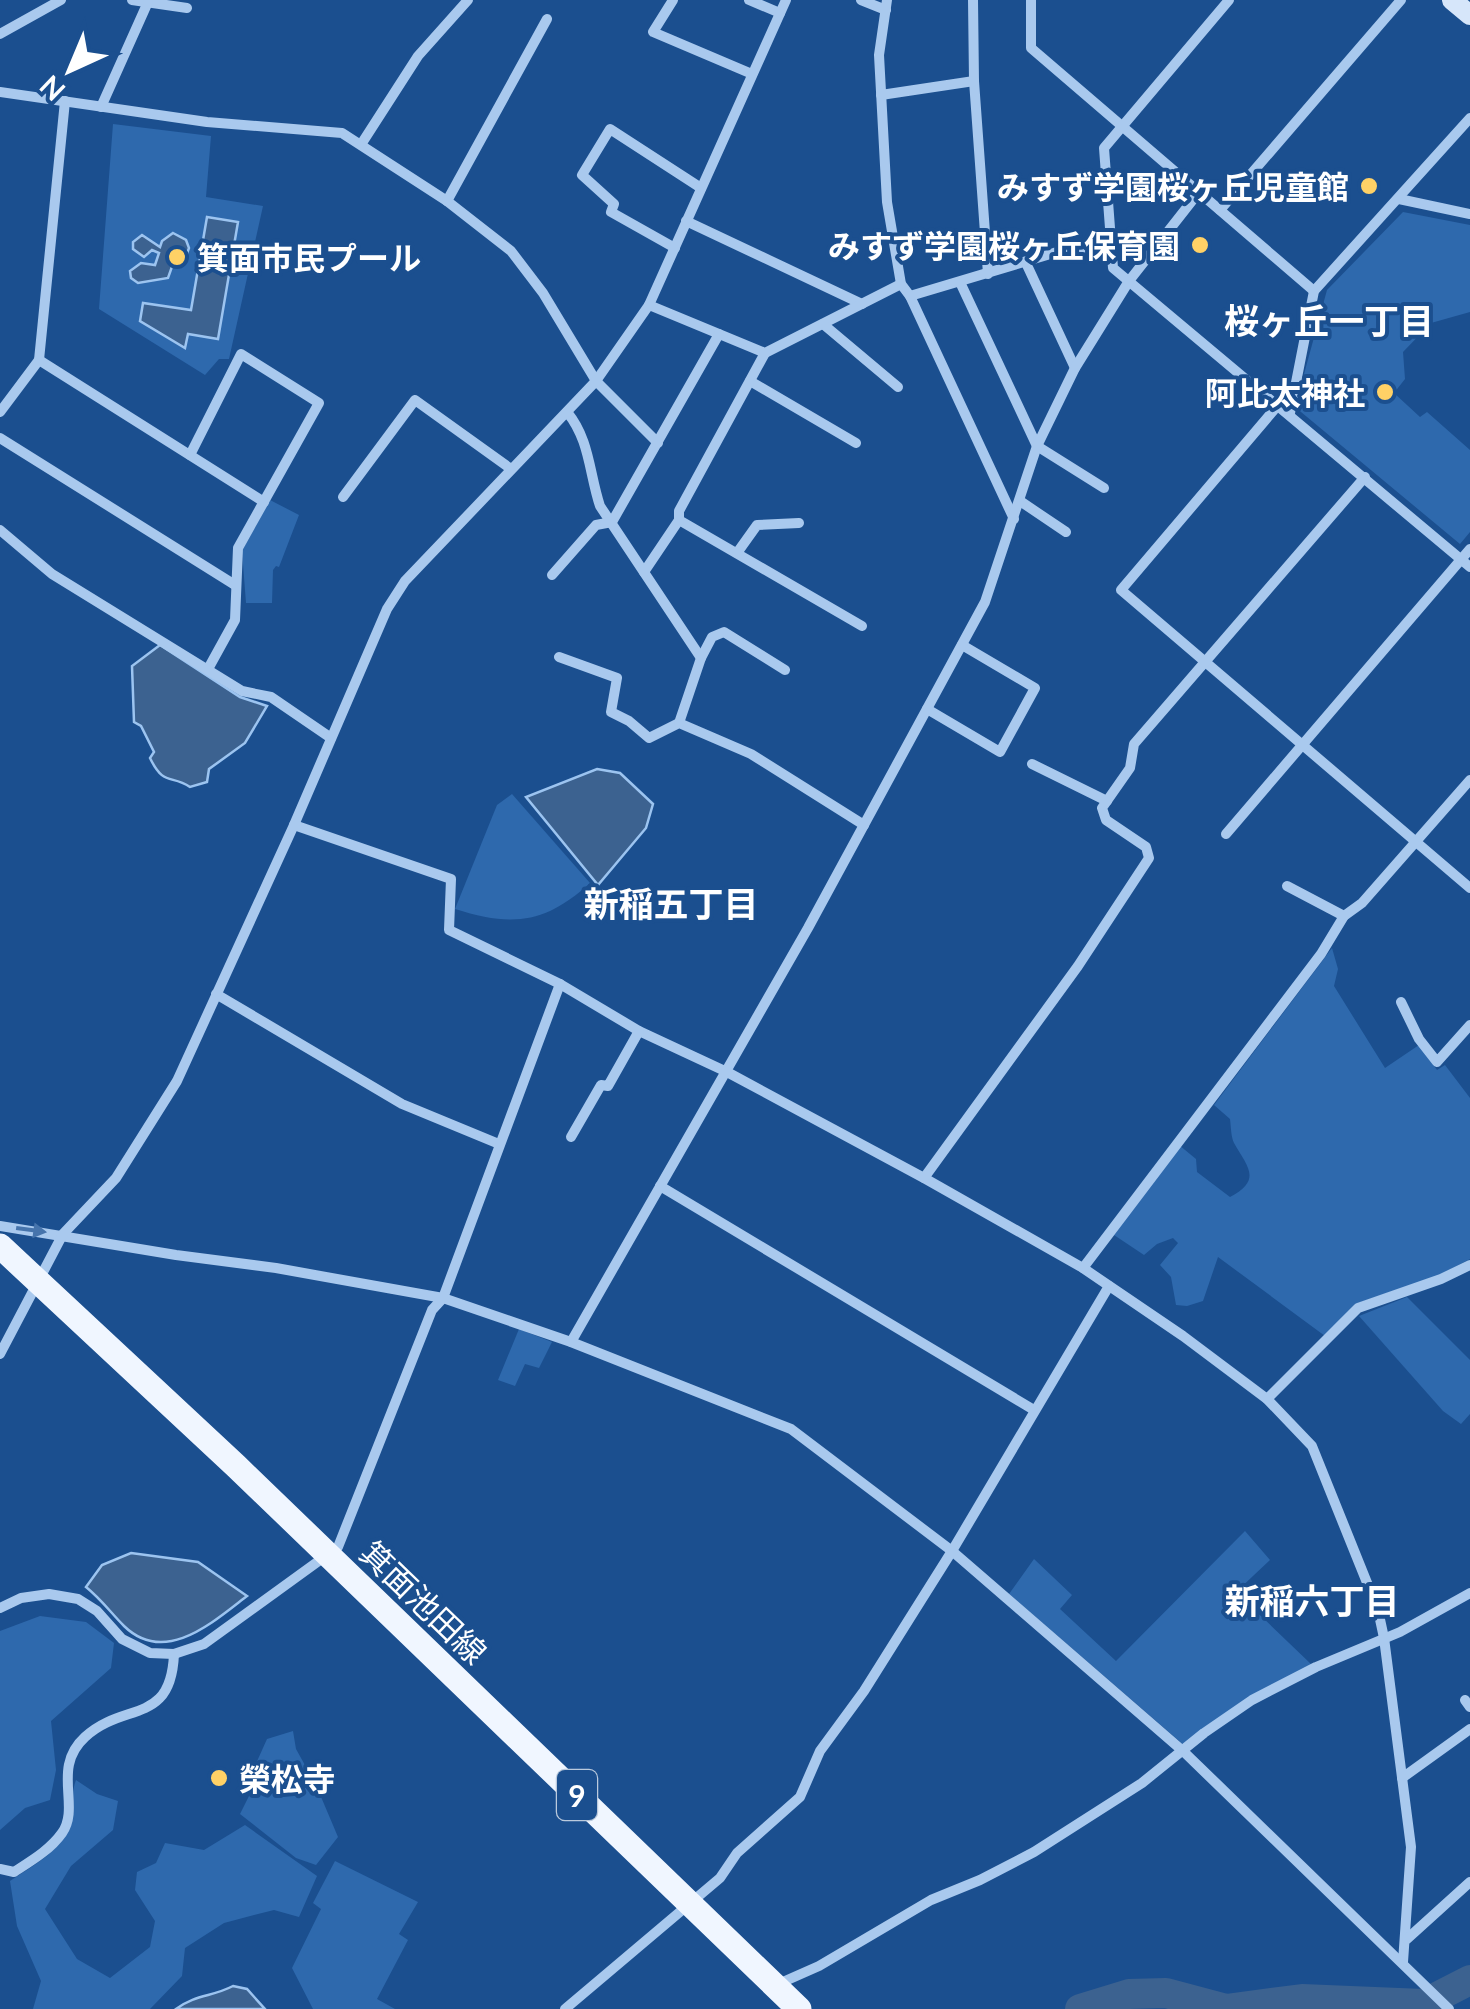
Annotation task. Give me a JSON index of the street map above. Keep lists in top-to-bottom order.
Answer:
{
  "streets": {
    "main road": ["箕面池田線", "9"]
  },
  "districts": ["桜ヶ丘一丁目", "新稲五丁目", "新稲六丁目"],
  "places": [
    "みすず学園桜ヶ丘児童館",
    "みすず学園桜ヶ丘保育園",
    "箕面市民プール",
    "阿比太神社",
    "榮松寺"
  ],
  "north": "bottom left"
}
